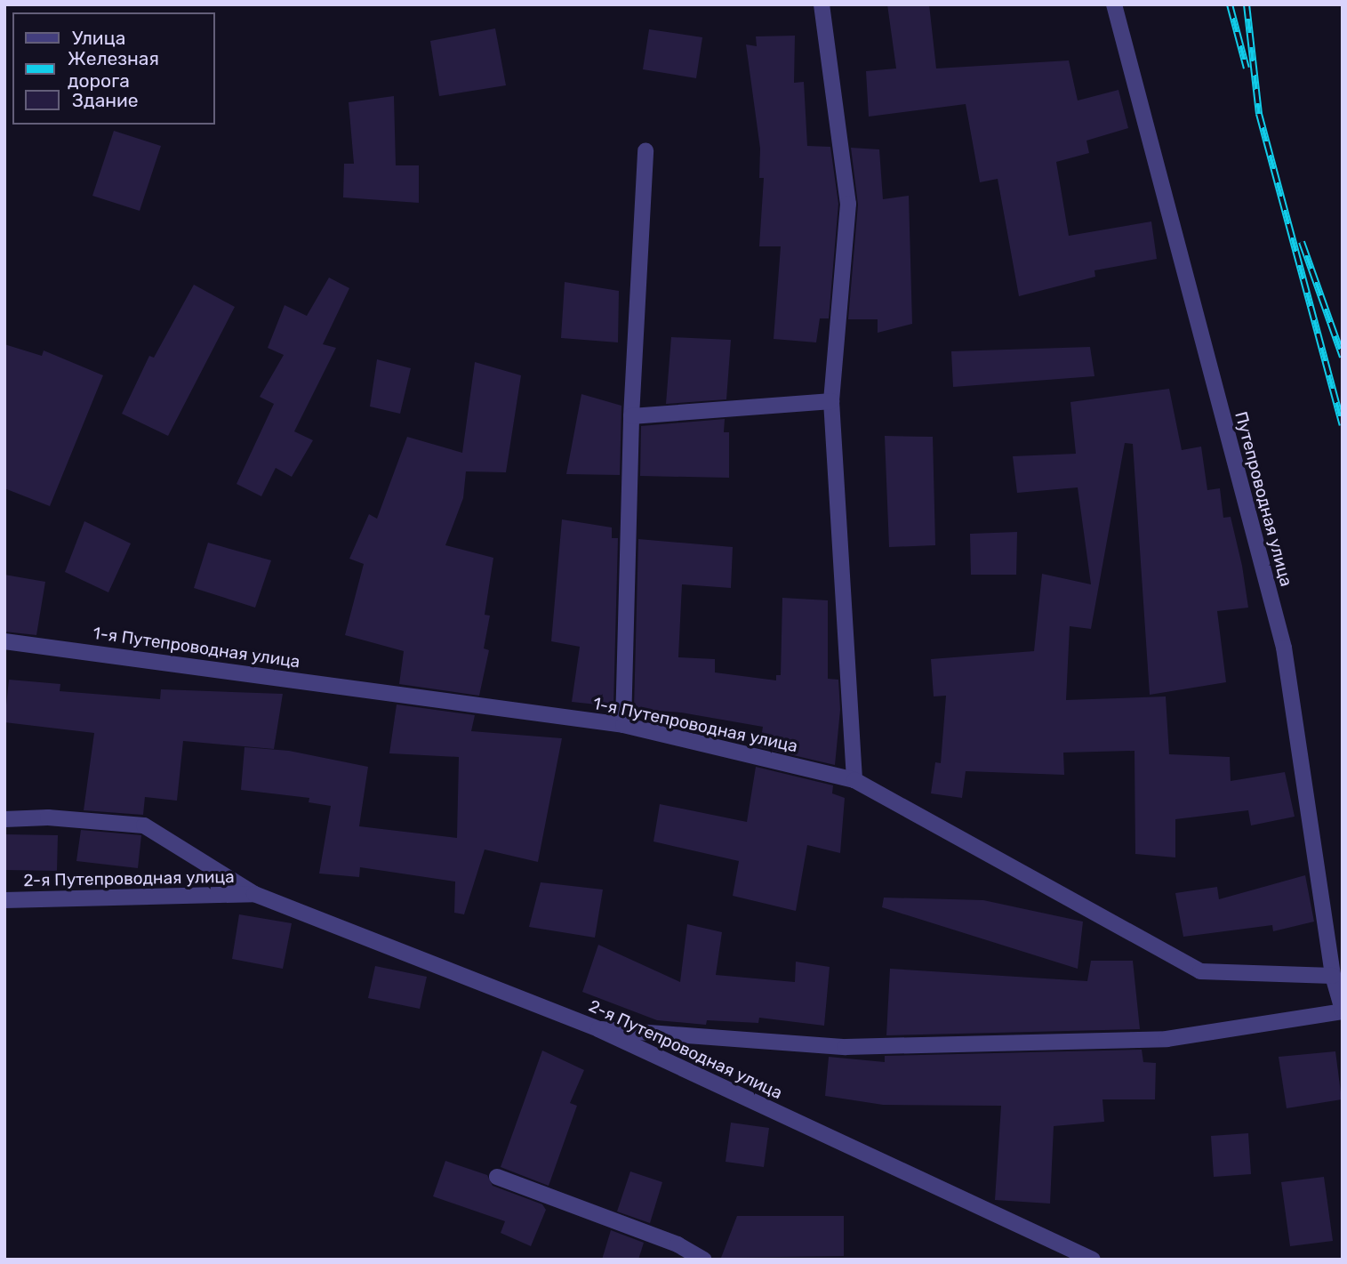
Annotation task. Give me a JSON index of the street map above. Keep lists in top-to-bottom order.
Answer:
{
  "streets": {
    "street": ["Путепроводная улица", "1-я Путепроводная улица", "2-я Путепроводная улица"]
  },
  "crossings": [
    ["Путепроводная улица", "1-я Путепроводная улица"]
  ],
  "legend": ["Улица", "Железная дорога", "Здание"]
}
